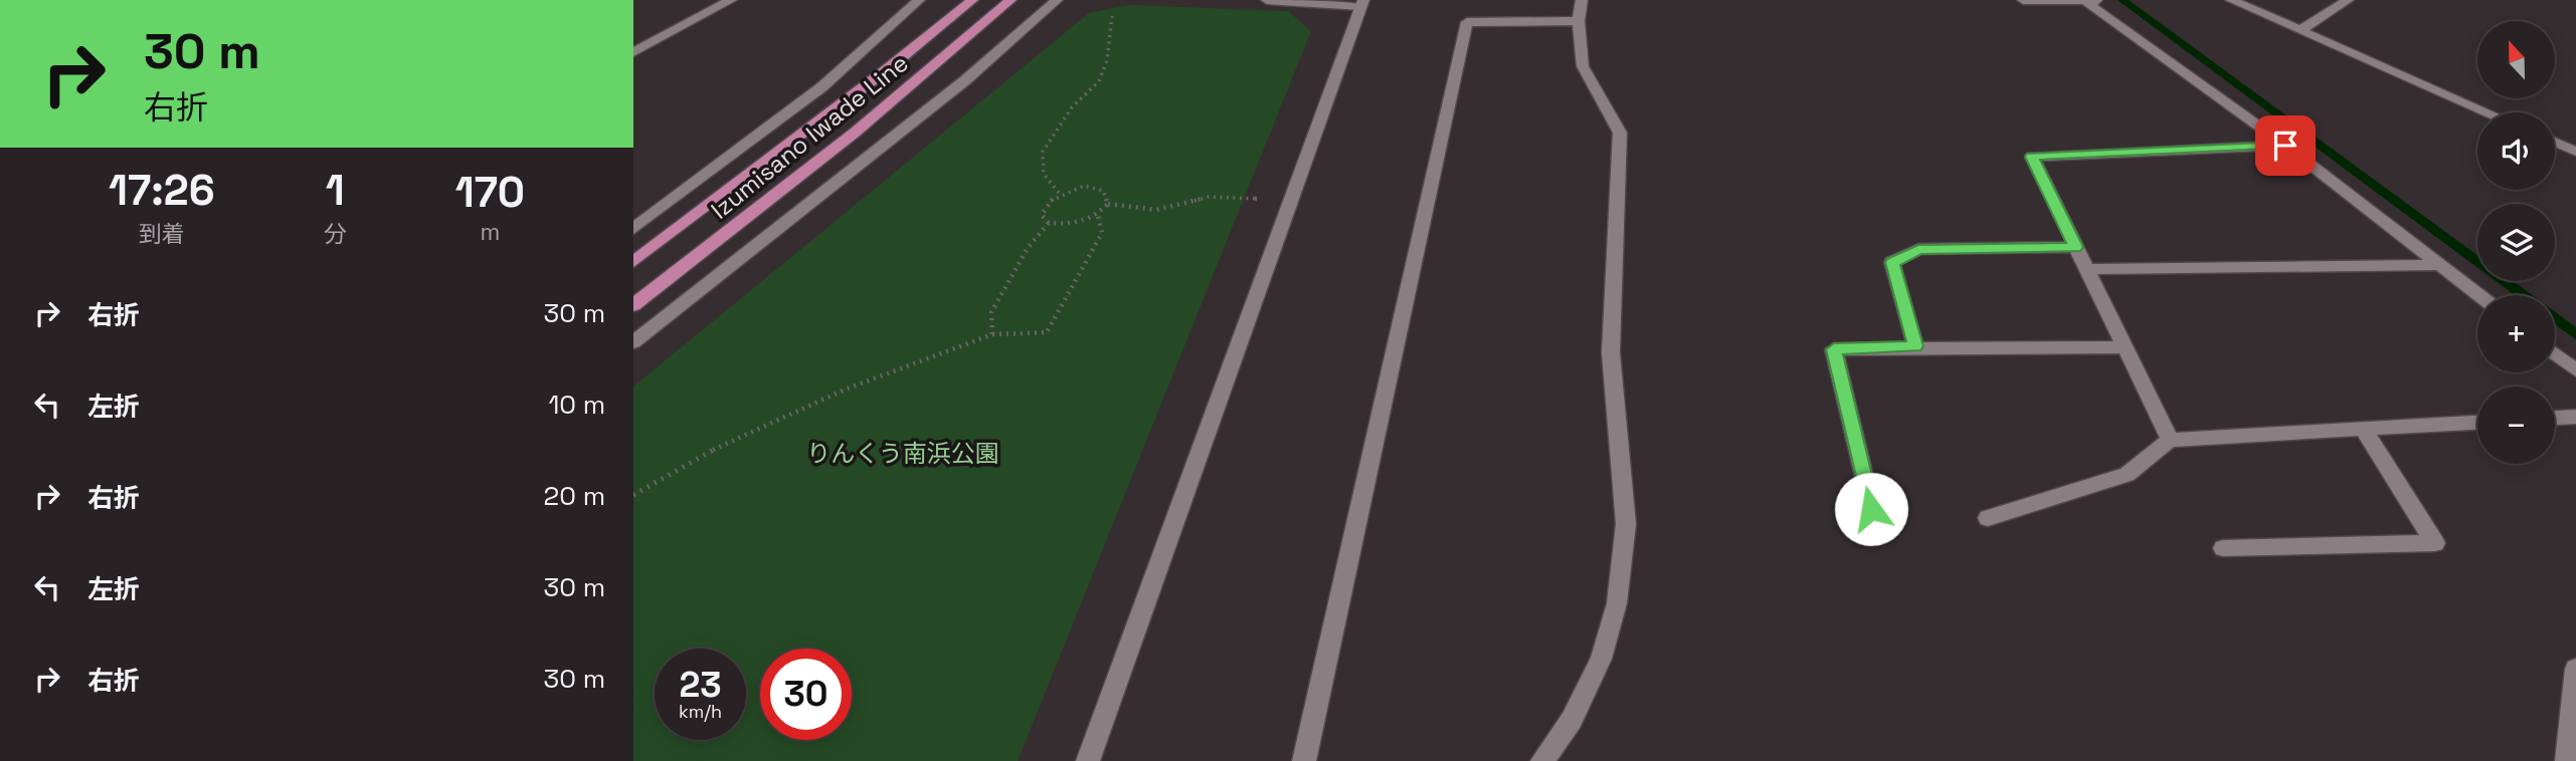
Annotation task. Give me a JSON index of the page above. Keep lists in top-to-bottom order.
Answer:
{
  "streets": {
    "main road": ["Izumisano Iwade Line"]
  },
  "parks": ["りんくう南浜公園"],
  "north": "top",
  "page": {
    "turn": ["30 m", "右折"],
    "map_buttons": ["+", "−"],
    "eta": [
      "17:26",
      "到着",
      "1",
      "分",
      "170",
      "m"
    ],
    "list": [
      {
        "name": "右折",
        "value": "30 m"
      },
      {
        "name": "左折",
        "value": "10 m"
      },
      {
        "name": "右折",
        "value": "20 m"
      },
      {
        "name": "左折",
        "value": "30 m"
      },
      {
        "name": "右折",
        "value": "30 m"
      }
    ],
    "speed": "23 km/h",
    "limit": "30"
  }
}
